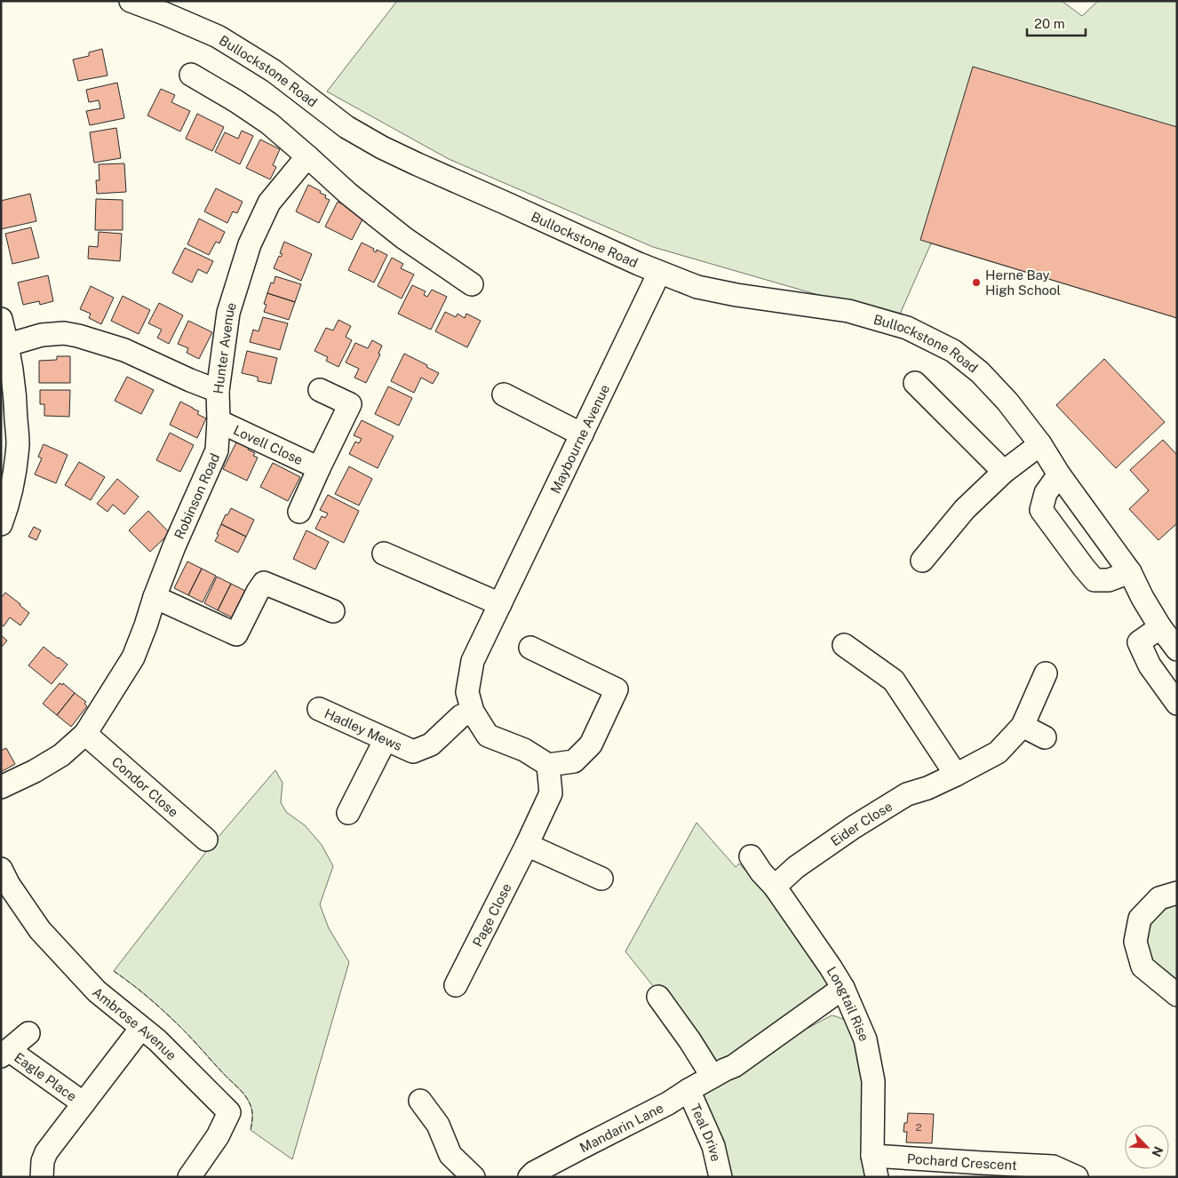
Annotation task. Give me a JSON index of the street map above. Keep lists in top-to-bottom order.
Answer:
{
  "streets": {
    "street": [
      "Bullockstone Road",
      "Hunter Avenue",
      "Maybourne Avenue",
      "Lovell Close",
      "Robinson Road",
      "Hadley Mews",
      "Condor Close",
      "Eider Close",
      "Page Close",
      "Longtail Rise",
      "Ambrose Avenue",
      "Eagle Place",
      "Mandarin Lane",
      "Teal Drive",
      "Pochard Crescent"
    ]
  },
  "crossings": [
    ["Bullockstone Road", "Maybourne Avenue"],
    ["Hunter Avenue", "Robinson Road"],
    ["Maybourne Avenue", "Hadley Mews"],
    ["Lovell Close", "Robinson Road"],
    ["Robinson Road", "Condor Close"],
    ["Eider Close", "Longtail Rise"],
    ["Longtail Rise", "Mandarin Lane"],
    ["Longtail Rise", "Pochard Crescent"],
    ["Ambrose Avenue", "Eagle Place"],
    ["Mandarin Lane", "Teal Drive"]
  ],
  "places": ["Herne Bay High School"],
  "house_numbers": ["2"],
  "scale_bar": "20 m",
  "north": "bottom right"
}
